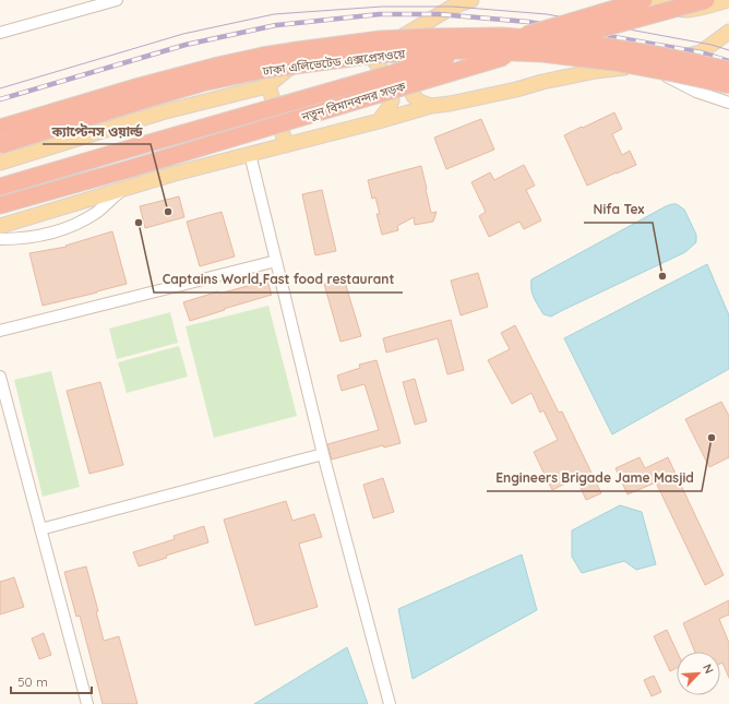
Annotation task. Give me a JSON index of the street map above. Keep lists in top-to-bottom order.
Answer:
{
  "streets": {
    "highway": ["ঢাকা এলিভেটেড এক্সপ্রেসওয়ে", "নতুন বিমানবন্দর সড়ক"]
  },
  "places": [
    "ক্যাপ্টেনস ওয়ার্ল্ড",
    "Captains World,Fast food restaurant",
    "Nifa Tex",
    "Engineers Brigade Jame Masjid"
  ],
  "scale_bar": "50 m",
  "north": "top right"
}
